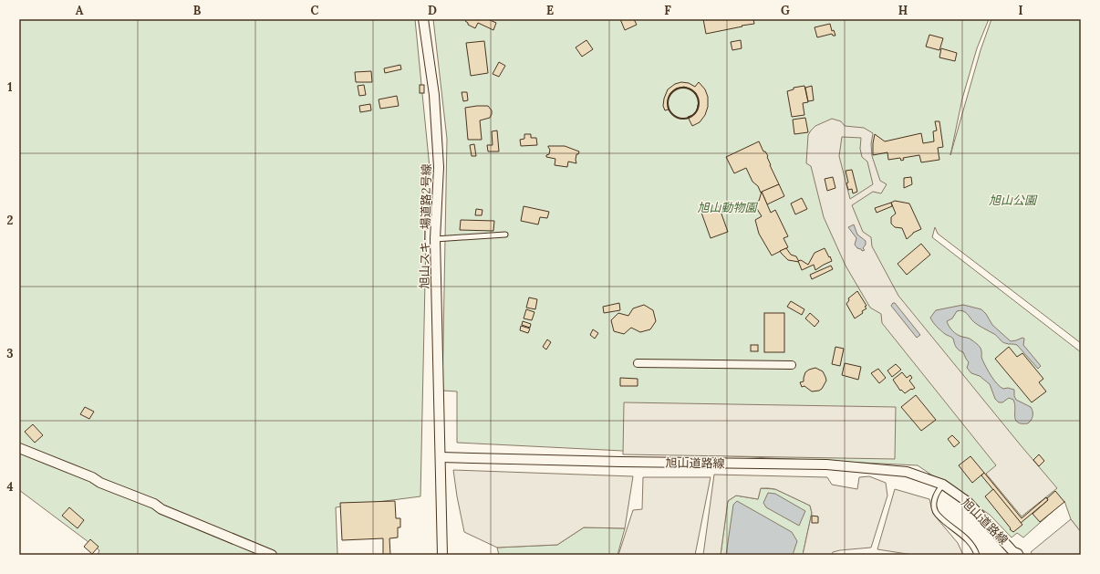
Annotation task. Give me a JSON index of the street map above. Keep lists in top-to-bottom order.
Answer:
{
  "streets": {
    "street": ["旭山スキー場道路2号線", "旭山道路線"]
  },
  "crossings": [
    ["旭山スキー場道路2号線", "旭山道路線"]
  ],
  "parks": ["旭山公園", "旭山動物園"],
  "grid": {
    "columns": [
      "A",
      "B",
      "C",
      "D",
      "E",
      "F",
      "G",
      "H",
      "I"
    ],
    "rows": [
      "1",
      "2",
      "3",
      "4"
    ]
  }
}
